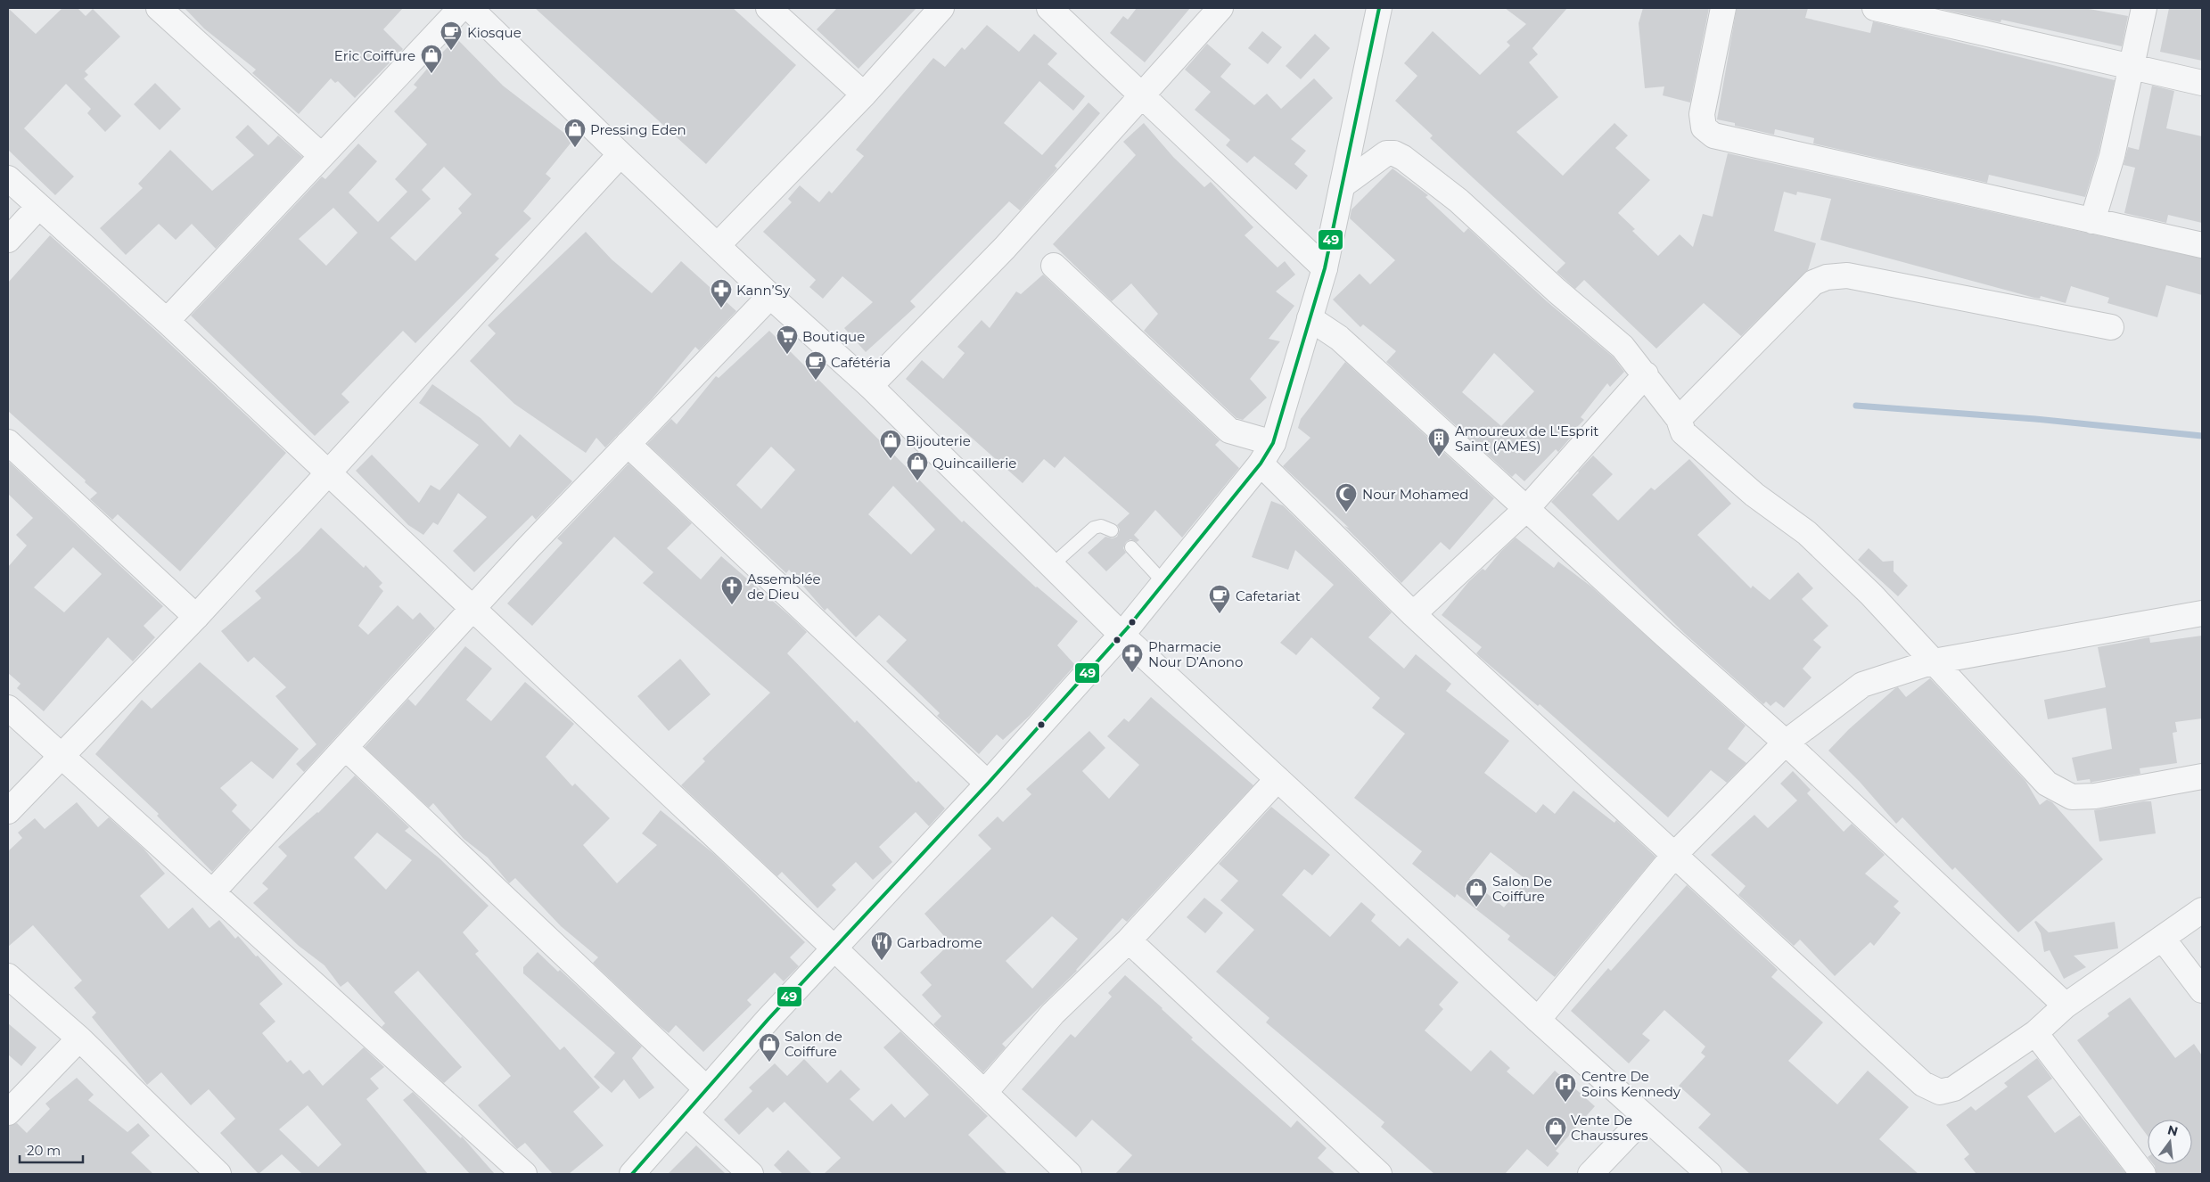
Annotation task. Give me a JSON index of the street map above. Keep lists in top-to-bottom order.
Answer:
{
  "places": {
    "cafe": ["Kiosque", "Cafétéria", "Cafetariat"],
    "shop": [
      "Eric Coiffure",
      "Pressing Eden",
      "Bijouterie",
      "Quincaillerie",
      "Salon De Coiffure",
      "Salon de Coiffure",
      "Vente De Chaussures"
    ],
    "pharmacy": ["Kann’Sy", "Pharmacie Nour D’Anono"],
    "supermarket": ["Boutique"],
    "building": ["Amoureux de L'Esprit Saint (AMES)"],
    "mosque": ["Nour Mohamed"],
    "church": ["Assemblée de Dieu"],
    "restaurant": ["Garbadrome"],
    "hospital": ["Centre De Soins Kennedy"]
  },
  "lines": ["transit line 49"],
  "scale_bar": "20 m",
  "north": "top"
}
